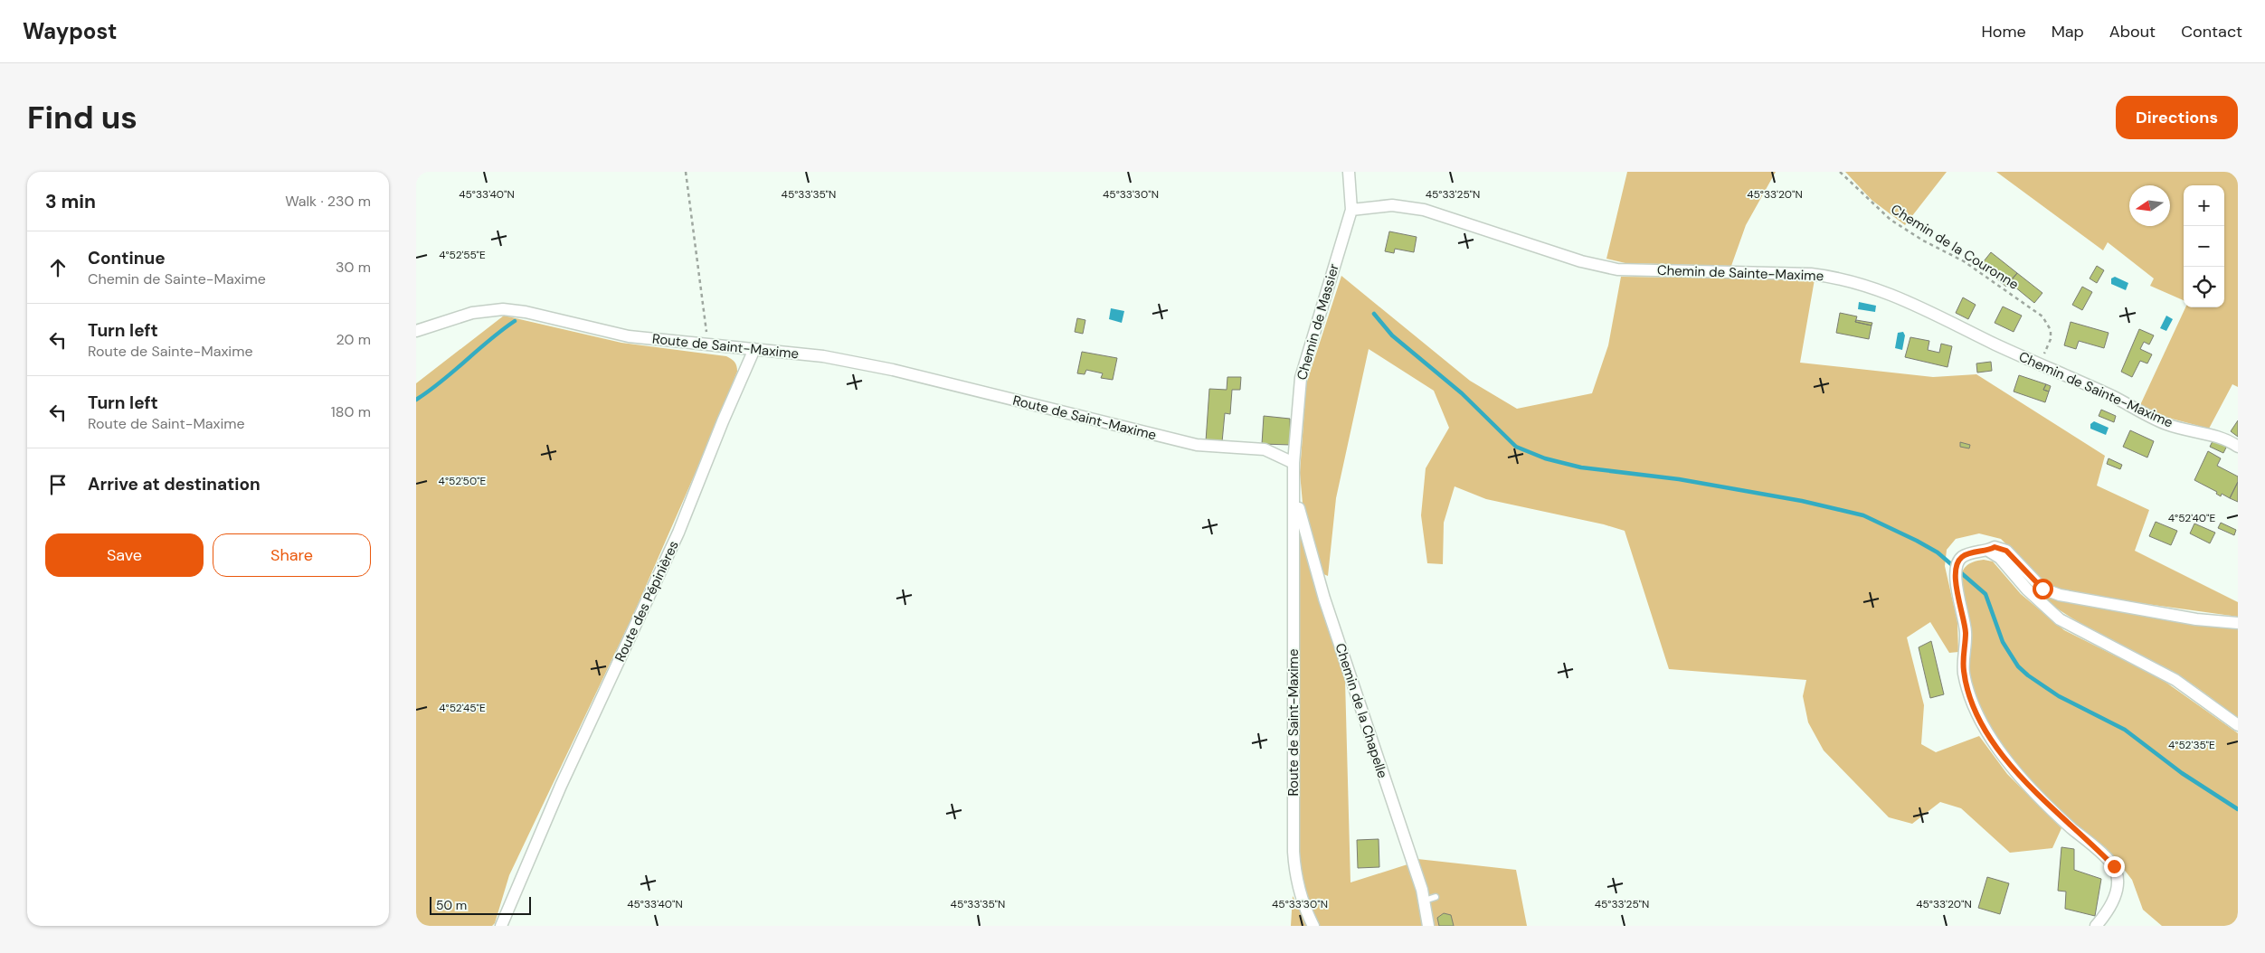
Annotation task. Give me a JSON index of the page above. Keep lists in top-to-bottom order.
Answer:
{
  "streets": {
    "street": [
      "Chemin de Sainte-Maxime",
      "Chemin de Massier",
      "Route de Saint-Maxime",
      "Route des Pépinières",
      "Chemin de la Chapelle"
    ],
    "path": ["Chemin de la Couronne"]
  },
  "crossings": [
    ["Chemin de la Couronne", "Chemin de Sainte-Maxime"],
    ["Chemin de Sainte-Maxime", "Chemin de Massier"],
    ["Chemin de Massier", "Route de Saint-Maxime"],
    ["Route de Saint-Maxime", "Route des Pépinières"],
    ["Route de Saint-Maxime", "Chemin de la Chapelle"]
  ],
  "scale_bar": "50 m",
  "north": "left",
  "page": {
    "header": "Waypost",
    "nav": [
      "Home",
      "Map",
      "About",
      "Contact"
    ],
    "buttons": [
      "Directions",
      ["Save", "Share"]
    ],
    "title": "Find us",
    "heading": ["3 min", "Walk · 230 m"],
    "map_buttons": ["+", "−"],
    "list": [
      ["Continue", "Chemin de Sainte-Maxime", "30 m"],
      ["Turn left", "Route de Sainte-Maxime", "20 m"],
      ["Turn left", "Route de Saint-Maxime", "180 m"],
      "Arrive at destination"
    ],
    "scale": "50 m"
  },
  "coordinates": [
    "45°33'40\"N",
    "45°33'35\"N",
    "45°33'30\"N",
    "45°33'25\"N",
    "45°33'20\"N",
    "4°52'55\"E",
    "4°52'50\"E",
    "4°52'40\"E",
    "4°52'45\"E",
    "4°52'35\"E"
  ]
}
